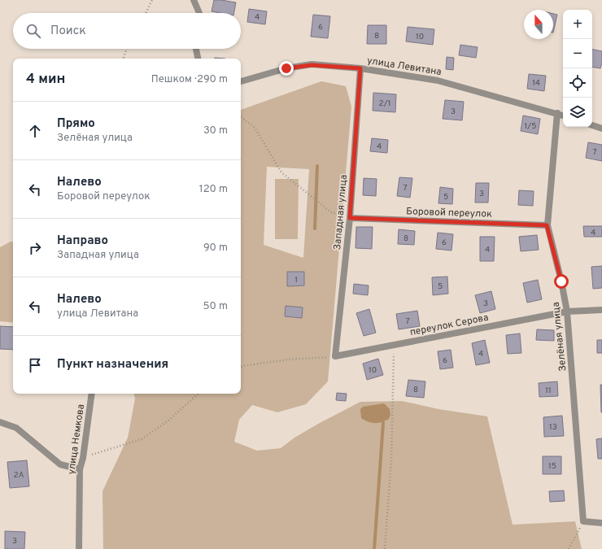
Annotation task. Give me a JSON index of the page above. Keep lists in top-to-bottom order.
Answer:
{
  "streets": {
    "street": [
      "улица Левитана",
      "Западная улица",
      "Боровой переулок",
      "переулок Серова",
      "Зелёная улица",
      "улица Немкова"
    ]
  },
  "crossings": [
    ["улица Левитана", "Западная улица"],
    ["улица Левитана", "Зелёная улица"],
    ["Западная улица", "Боровой переулок"],
    ["Западная улица", "переулок Серова"],
    ["Боровой переулок", "Зелёная улица"],
    ["переулок Серова", "Зелёная улица"]
  ],
  "house_numbers": [
    "4",
    "6",
    "8",
    "10",
    "14",
    "2/1",
    "3",
    "1/5",
    "4",
    "7",
    "7",
    "3",
    "5",
    "4",
    "8",
    "6",
    "4",
    "1",
    "5",
    "3",
    "7",
    "4",
    "6",
    "10",
    "8",
    "11",
    "13",
    "15",
    "2А",
    "3"
  ],
  "north": "top",
  "page": {
    "map_buttons": ["+", "−"],
    "search": "Поиск",
    "heading": ["4 мин", "Пешком · 290 m"],
    "list": [
      ["Прямо", "Зелёная улица", "30 m"],
      ["Налево", "Боровой переулок", "120 m"],
      ["Направо", "Западная улица", "90 m"],
      ["Налево", "улица Левитана", "50 m"],
      "Пункт назначения"
    ]
  }
}
